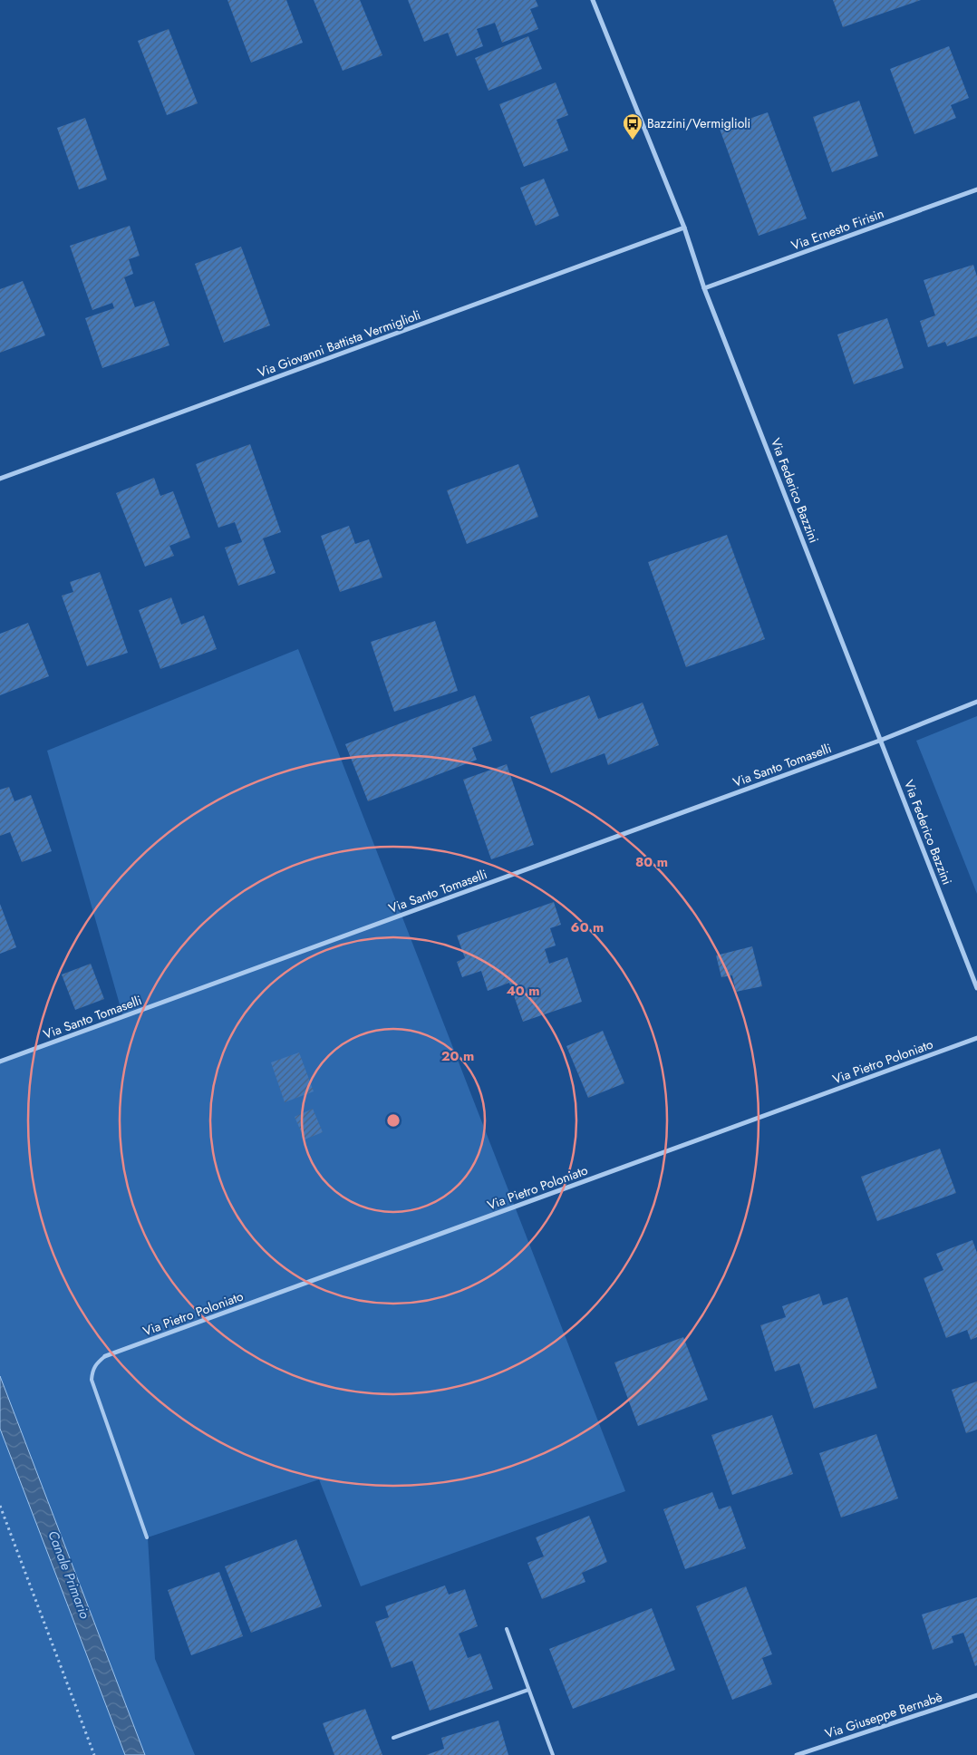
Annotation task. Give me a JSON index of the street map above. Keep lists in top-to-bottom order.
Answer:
{
  "streets": {
    "street": [
      "Via Ernesto Firisin",
      "Via Giovanni Battista Vermiglioli",
      "Via Federico Bazzini",
      "Via Santo Tomaselli",
      "Via Pietro Poloniato",
      "Via Giuseppe Bernabè"
    ]
  },
  "crossings": [
    ["Via Ernesto Firisin", "Via Federico Bazzini"],
    ["Via Giovanni Battista Vermiglioli", "Via Federico Bazzini"],
    ["Via Federico Bazzini", "Via Santo Tomaselli"]
  ],
  "water": ["Canale Primario"],
  "places": {
    "bus stop": ["Bazzini/Vermiglioli"]
  },
  "rings": [
    "80 m",
    "60 m",
    "40 m",
    "20 m"
  ]
}
